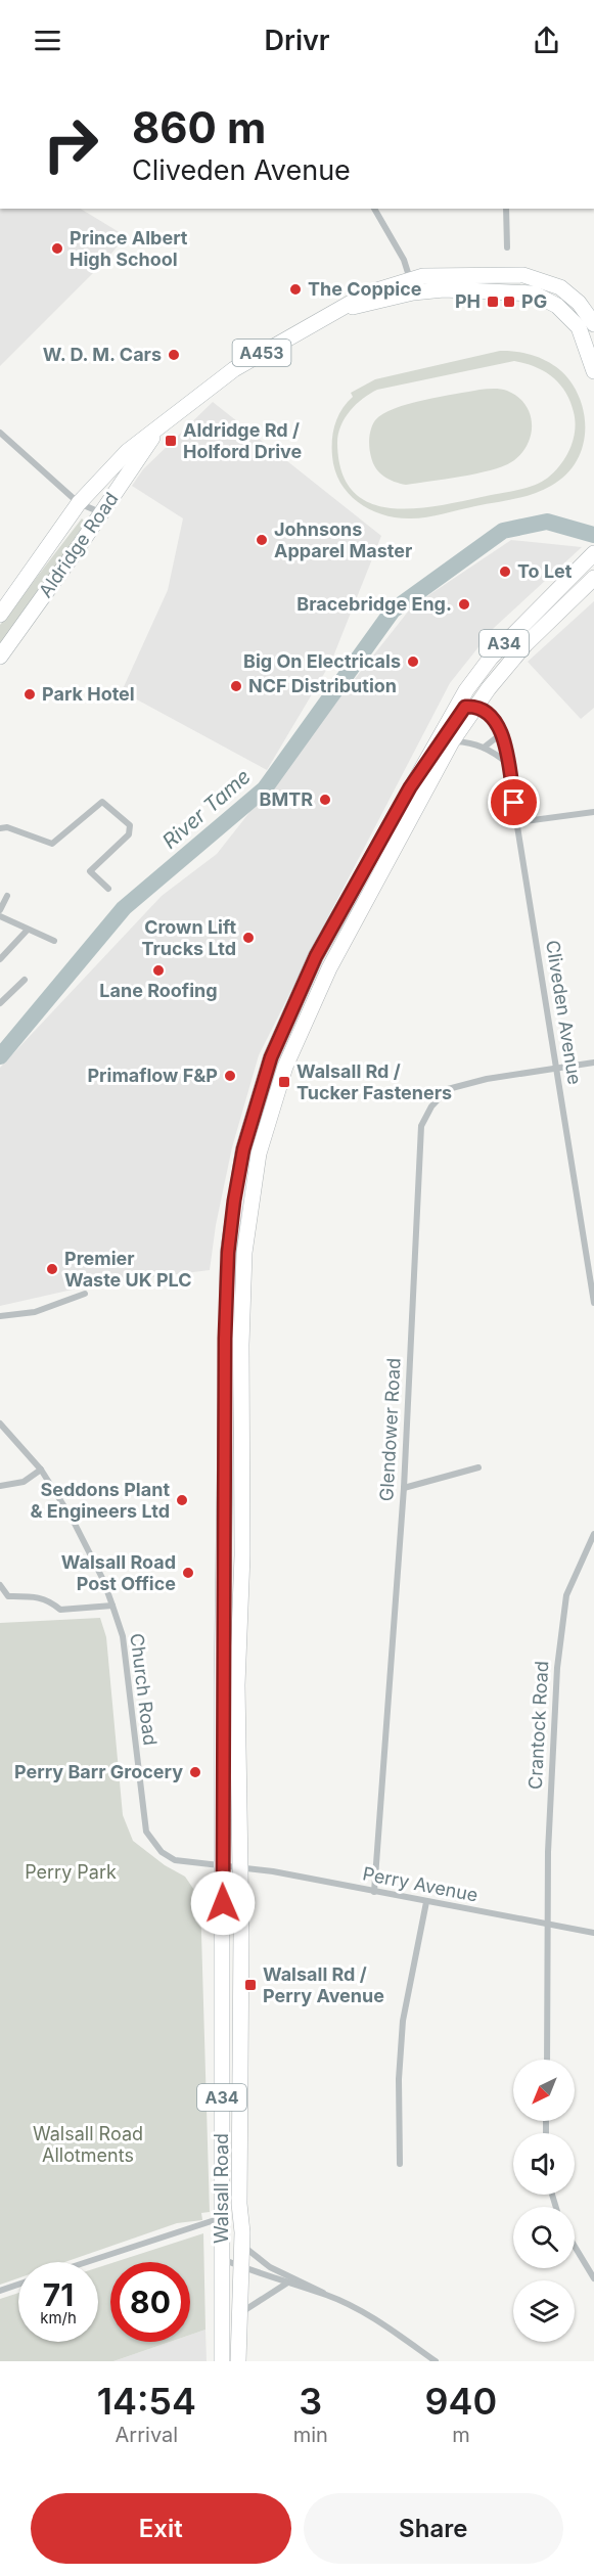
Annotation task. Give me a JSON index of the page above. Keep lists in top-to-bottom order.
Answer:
{
  "streets": {
    "main road": [
      "A453",
      "Aldridge Road",
      "A34",
      "Walsall Road"
    ],
    "street": [
      "Cliveden Avenue",
      "Glendower Road",
      "Church Road",
      "Crantock Road",
      "Perry Avenue"
    ]
  },
  "crossings": [
    ["Cliveden Avenue", "Glendower Road"],
    ["Glendower Road", "Perry Avenue"],
    ["Church Road", "Walsall Road"],
    ["Crantock Road", "Perry Avenue"],
    ["Perry Avenue", "Walsall Road"]
  ],
  "water": ["River Tame"],
  "parks": ["Perry Park", "Walsall Road Allotments"],
  "places": {
    "other": [
      "Prince Albert High School",
      "The Coppice",
      "W. D. M. Cars",
      "Johnsons Apparel Master",
      "To Let",
      "Bracebridge Eng.",
      "Big On Electricals",
      "NCF Distribution",
      "Park Hotel",
      "BMTR",
      "Crown Lift Trucks Ltd",
      "Lane Roofing",
      "Primaflow F&P",
      "Premier Waste UK PLC",
      "Seddons Plant & Engineers Ltd",
      "Walsall Road Post Office",
      "Perry Barr Grocery"
    ],
    "transit": [
      "PH",
      "PG",
      "Aldridge Rd / Holford Drive",
      "Walsall Rd / Tucker Fasteners",
      "Walsall Rd / Perry Avenue"
    ]
  },
  "north": "bottom left",
  "page": {
    "header": "Drivr",
    "turn": ["860 m", "Cliveden Avenue"],
    "speed": "71 km/h",
    "limit": "80",
    "eta": [
      "14:54",
      "Arrival",
      "3",
      "min",
      "940",
      "m"
    ],
    "buttons": ["Exit", "Share"]
  }
}
